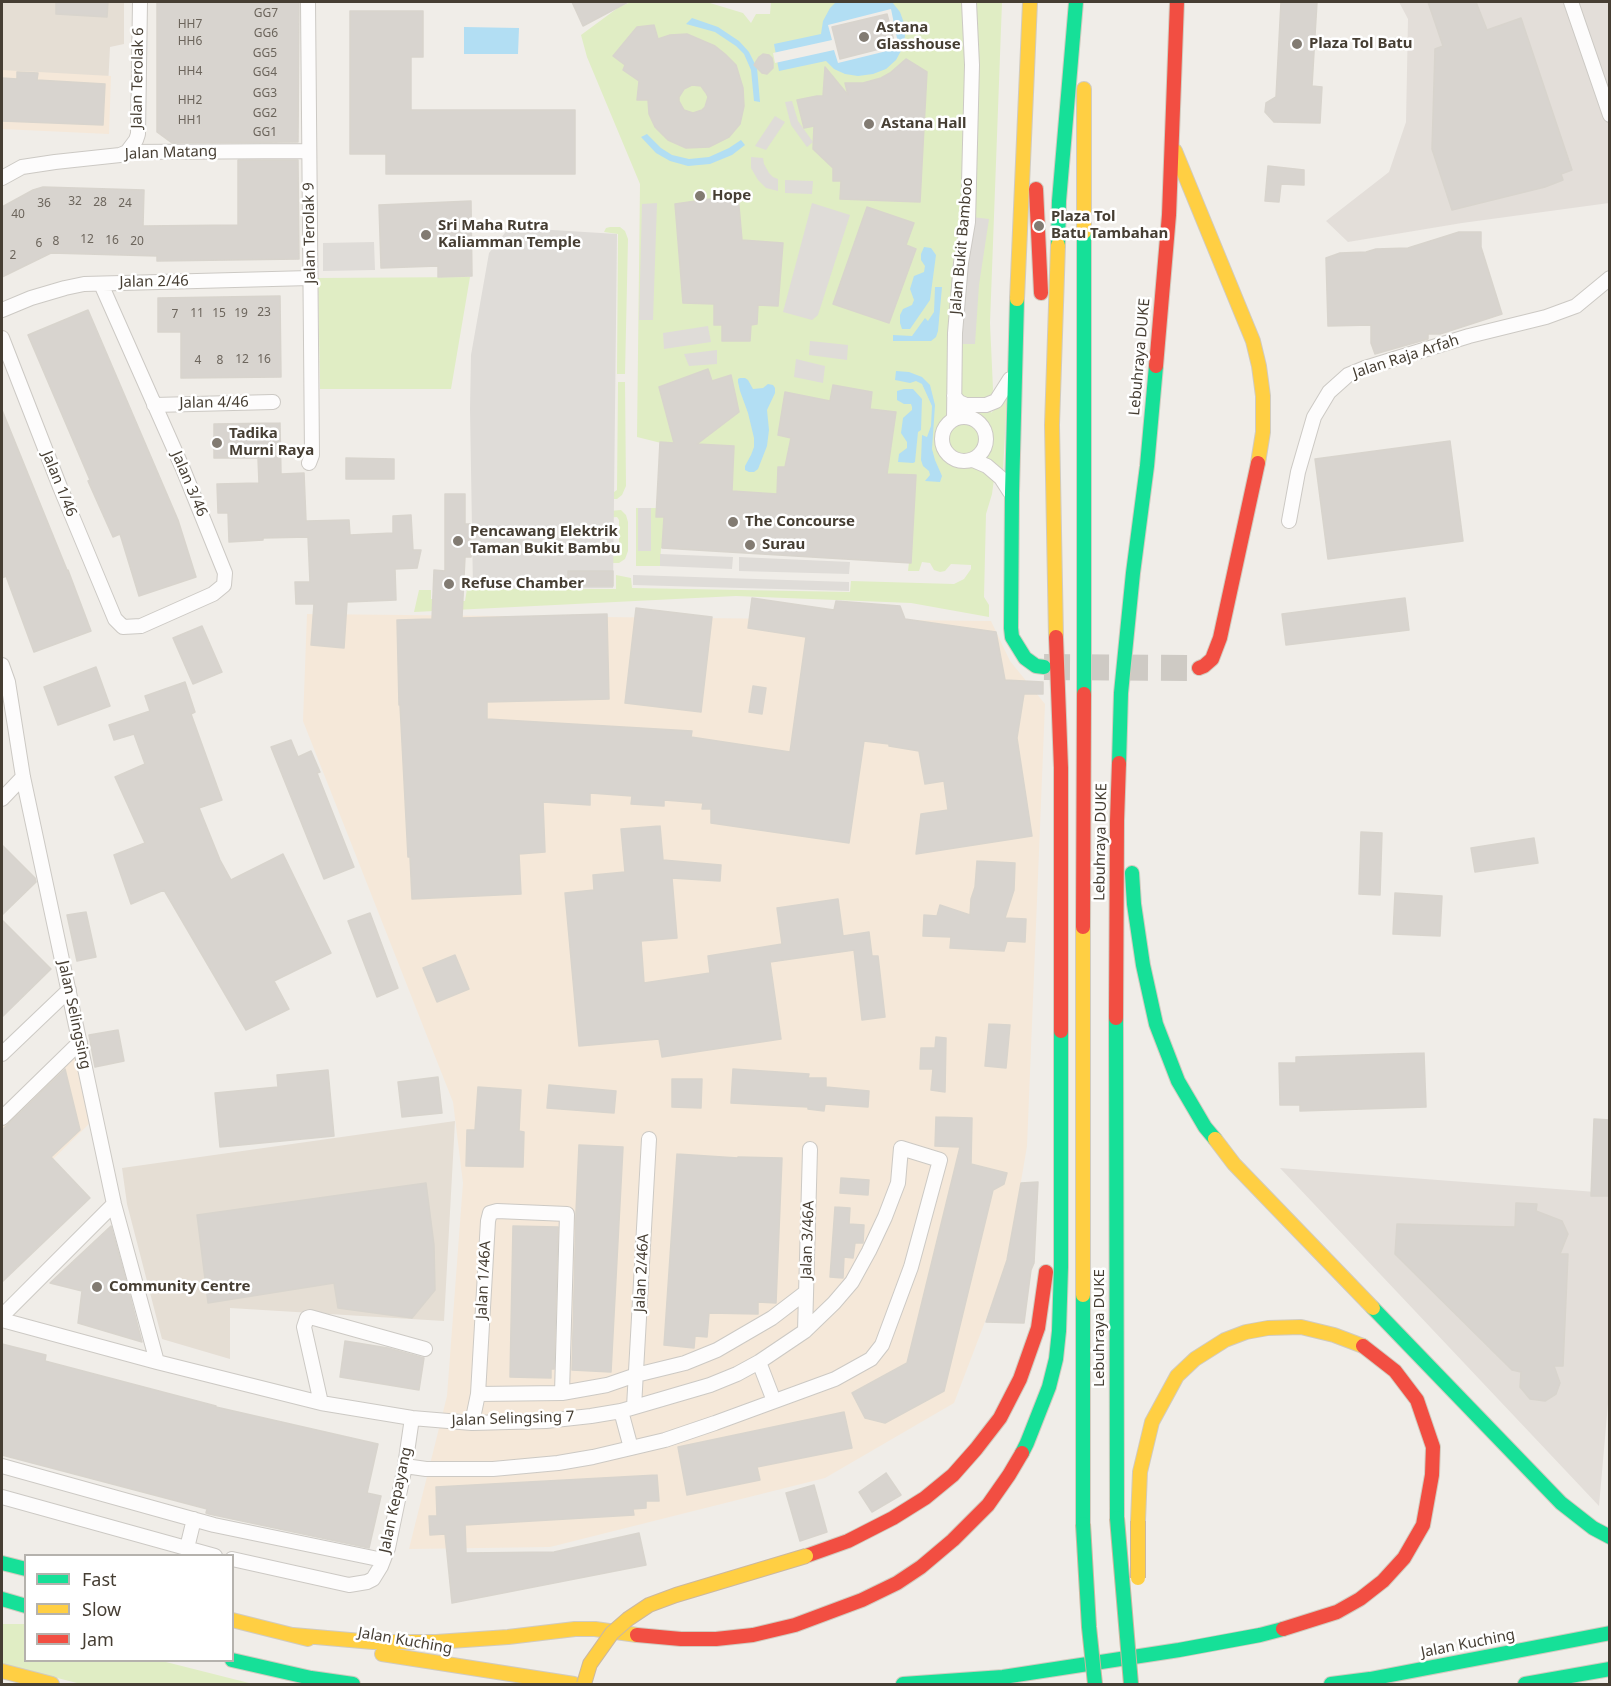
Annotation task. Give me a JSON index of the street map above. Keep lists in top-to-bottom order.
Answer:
{
  "streets": {
    "main road": ["Lebuhraya DUKE", "Jalan Kuching"],
    "street": [
      "Jalan Terolak 6",
      "Jalan Matang",
      "Jalan Terolak 9",
      "Jalan Bukit Bamboo",
      "Jalan 2/46",
      "Jalan Raja Arfah",
      "Jalan 4/46",
      "Jalan 1/46",
      "Jalan 3/46",
      "Jalan Selingsing",
      "Jalan 3/46A",
      "Jalan 2/46A",
      "Jalan 1/46A",
      "Jalan Selingsing 7",
      "Jalan Kepayang"
    ]
  },
  "crossings": [
    ["Jalan Terolak 6", "Jalan Matang"],
    ["Jalan Matang", "Jalan Terolak 9"],
    ["Jalan Terolak 9", "Jalan 2/46"],
    ["Jalan 2/46", "Jalan 3/46"],
    ["Jalan 4/46", "Jalan 3/46"],
    ["Jalan 1/46", "Jalan 3/46"],
    ["Jalan Selingsing", "Jalan Selingsing 7"],
    ["Jalan 3/46A", "Jalan Selingsing 7"],
    ["Jalan 2/46A", "Jalan Selingsing 7"],
    ["Jalan 1/46A", "Jalan Selingsing 7"],
    ["Jalan Selingsing 7", "Jalan Kepayang"]
  ],
  "places": [
    "Astana Glasshouse",
    "Plaza Tol Batu",
    "Astana Hall",
    "Hope",
    "Plaza Tol Batu Tambahan",
    "Sri Maha Rutra Kaliamman Temple",
    "Tadika Murni Raya",
    "The Concourse",
    "Pencawang Elektrik Taman Bukit Bambu",
    "Surau",
    "Refuse Chamber",
    "Community Centre"
  ],
  "house_numbers": [
    "GG7",
    "HH7",
    "GG6",
    "HH6",
    "GG5",
    "HH4",
    "GG4",
    "GG3",
    "HH2",
    "GG2",
    "HH1",
    "GG1",
    "32",
    "28",
    "36",
    "24",
    "40",
    "12",
    "16",
    "8",
    "20",
    "6",
    "2",
    "23",
    "11",
    "15",
    "19",
    "7",
    "12",
    "16",
    "4",
    "8"
  ],
  "legend": ["Fast", "Slow", "Jam"]
}
